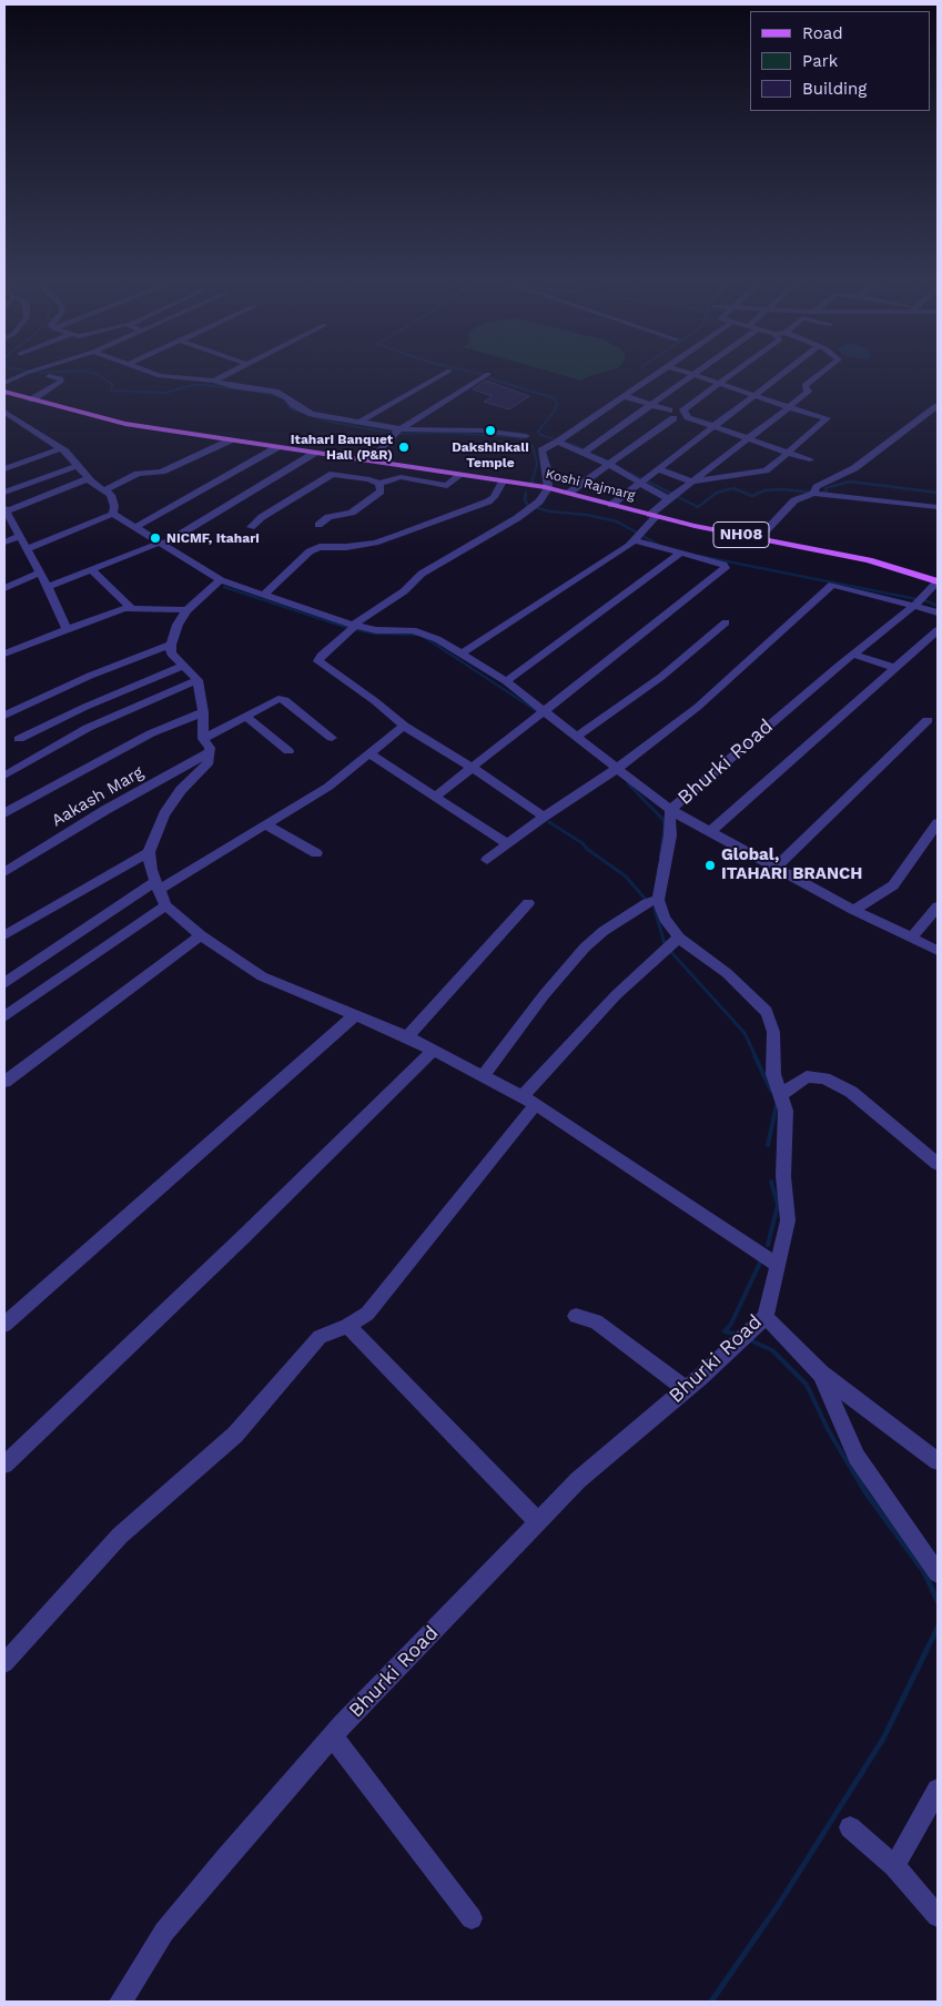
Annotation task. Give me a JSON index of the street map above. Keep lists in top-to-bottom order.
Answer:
{
  "streets": {
    "main road": ["Koshi Rajmarg", "NH08"],
    "street": ["Bhurki Road", "Aakash Marg"]
  },
  "crossings": [
    ["Koshi Rajmarg", "Bhurki Road"]
  ],
  "places": [
    "Dakshinkali Temple",
    "Itahari Banquet Hall (P&R)",
    "NICMF, Itahari",
    "Global, ITAHARI BRANCH"
  ],
  "legend": ["Road", "Park", "Building"]
}
